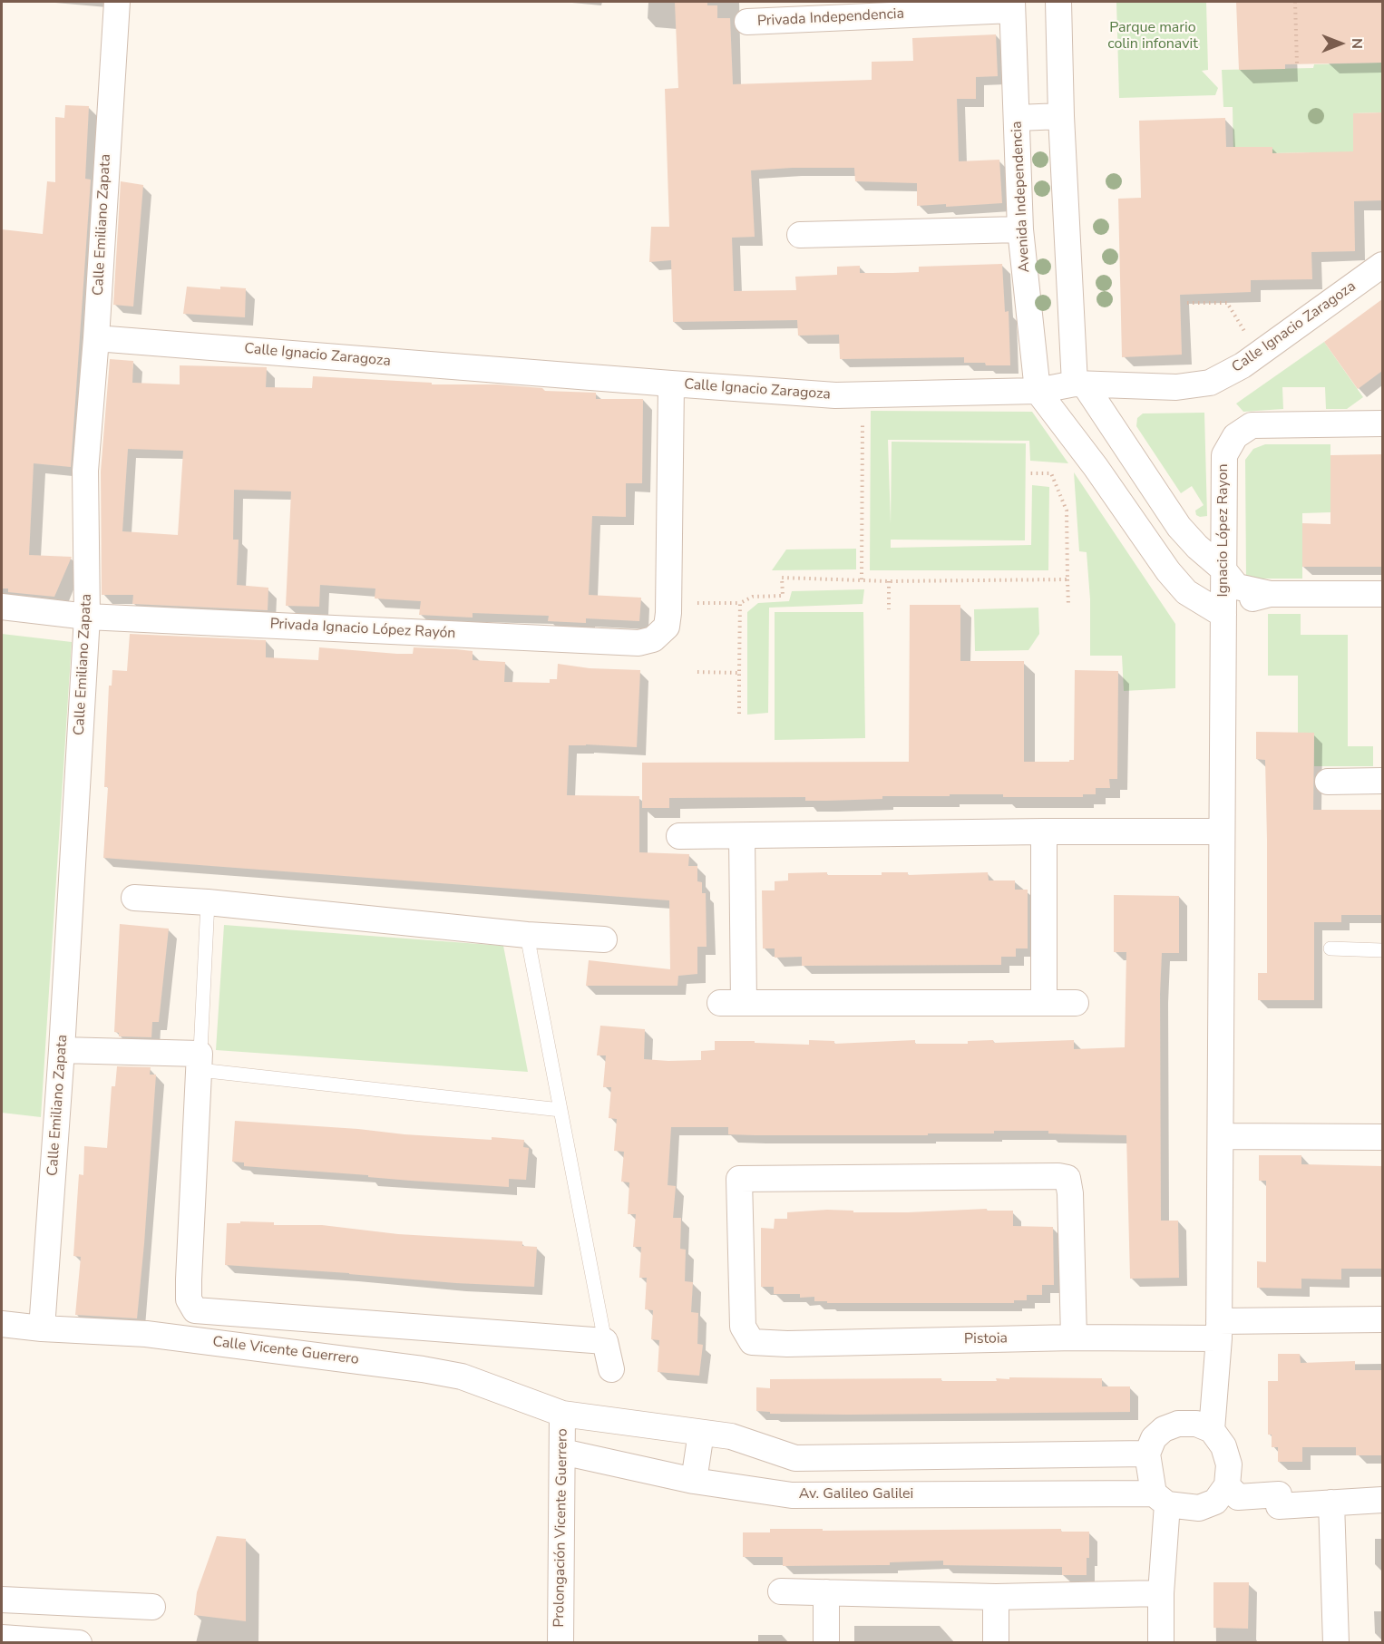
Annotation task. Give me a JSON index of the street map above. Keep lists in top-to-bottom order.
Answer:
{
  "streets": {
    "street": [
      "Privada Independencia",
      "Avenida Independencia",
      "Calle Emiliano Zapata",
      "Calle Ignacio Zaragoza",
      "Ignacio López Rayon",
      "Privada Ignacio López Rayón",
      "Pistoia",
      "Calle Vicente Guerrero",
      "Av. Galileo Galilei",
      "Prolongación Vicente Guerrero"
    ]
  },
  "crossings": [
    ["Privada Independencia", "Avenida Independencia"],
    ["Avenida Independencia", "Calle Ignacio Zaragoza"],
    ["Calle Emiliano Zapata", "Calle Ignacio Zaragoza"],
    ["Calle Emiliano Zapata", "Privada Ignacio López Rayón"],
    ["Calle Emiliano Zapata", "Calle Vicente Guerrero"],
    ["Calle Ignacio Zaragoza", "Privada Ignacio López Rayón"],
    ["Ignacio López Rayon", "Pistoia"],
    ["Ignacio López Rayon", "Calle Vicente Guerrero"],
    ["Ignacio López Rayon", "Av. Galileo Galilei"],
    ["Calle Vicente Guerrero", "Av. Galileo Galilei"],
    ["Calle Vicente Guerrero", "Prolongación Vicente Guerrero"],
    ["Av. Galileo Galilei", "Prolongación Vicente Guerrero"]
  ],
  "parks": ["Parque mario colin infonavit"],
  "north": "right"
}
